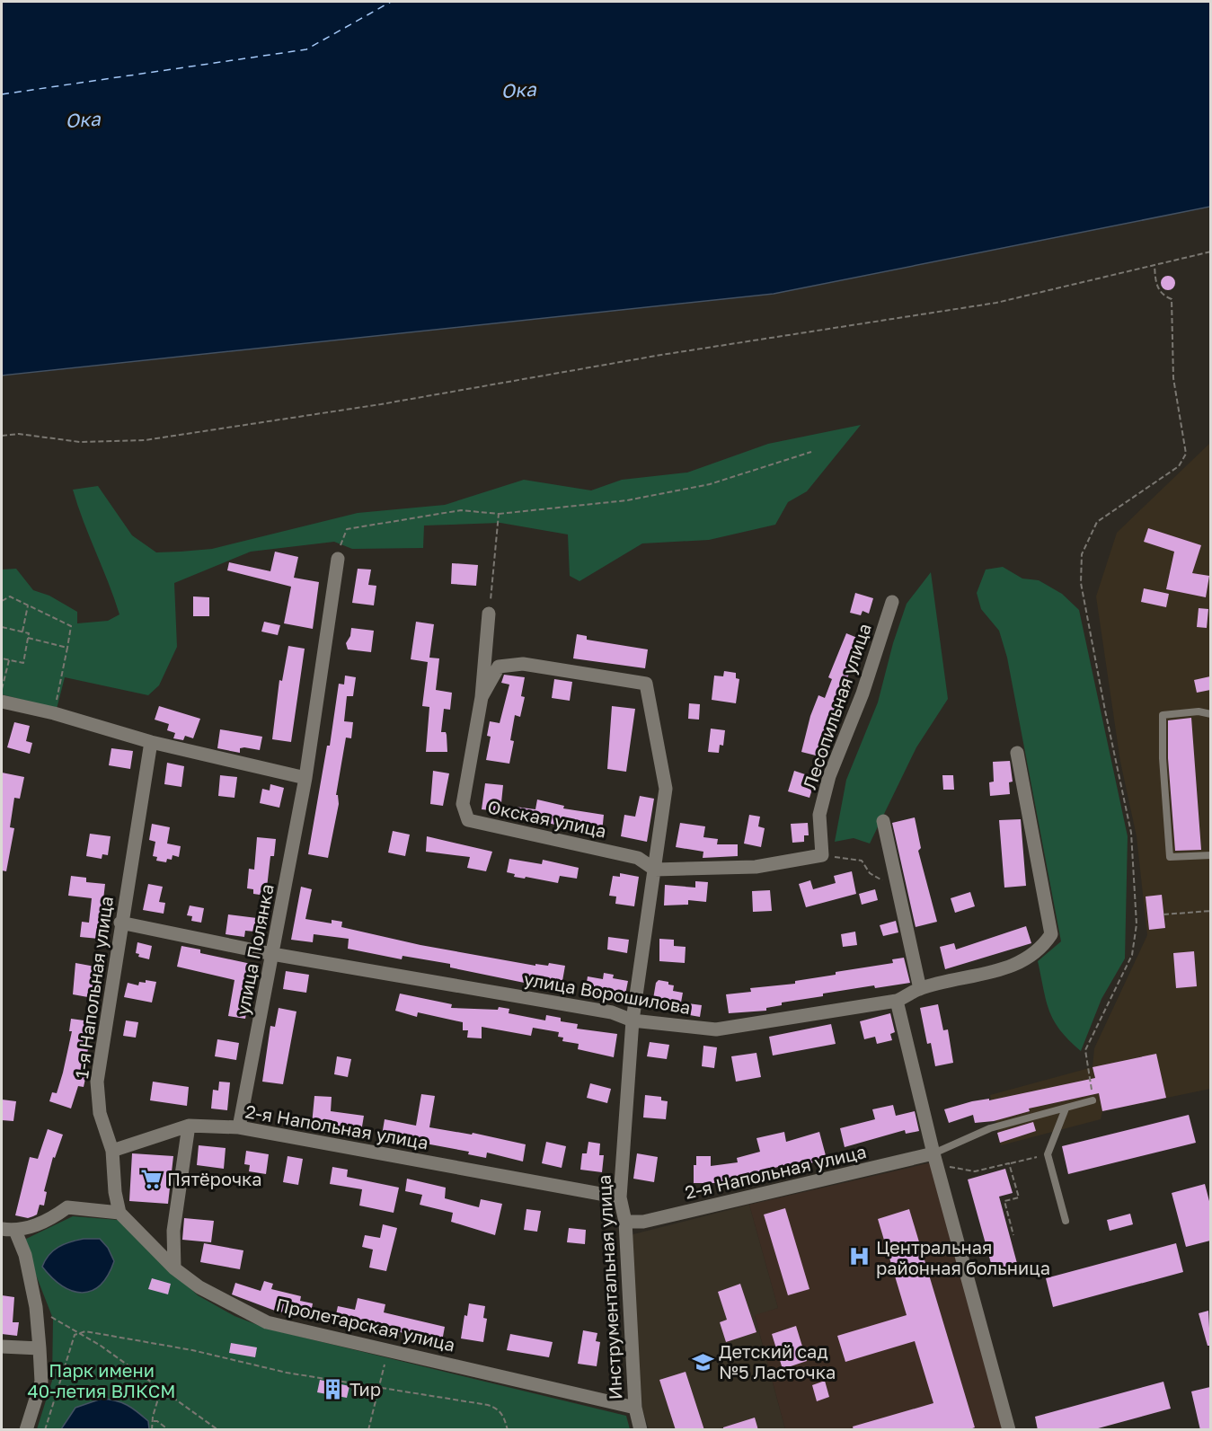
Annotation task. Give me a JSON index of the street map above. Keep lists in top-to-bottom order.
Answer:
{
  "streets": {
    "street": [
      "Лесопильная улица",
      "Окская улица",
      "улица Полянка",
      "1-я Напольная улица",
      "улица Ворошилова",
      "2-я Напольная улица",
      "Инструментальная улица",
      "Пролетарская улица"
    ]
  },
  "crossings": [
    ["Окская улица", "Инструментальная улица"],
    ["улица Полянка", "улица Ворошилова"],
    ["улица Полянка", "2-я Напольная улица"],
    ["1-я Напольная улица", "улица Ворошилова"],
    ["1-я Напольная улица", "Пролетарская улица"],
    ["улица Ворошилова", "Инструментальная улица"],
    ["2-я Напольная улица", "Инструментальная улица"],
    ["Инструментальная улица", "Пролетарская улица"]
  ],
  "water": ["Ока"],
  "parks": ["Парк имени 40-летия ВЛКСМ"],
  "places": {
    "supermarket": ["Пятёрочка"],
    "hospital": ["Центральная районная больница"],
    "school or university": ["Детский сад №5 Ласточка"],
    "building": ["Тир"]
  }
}
